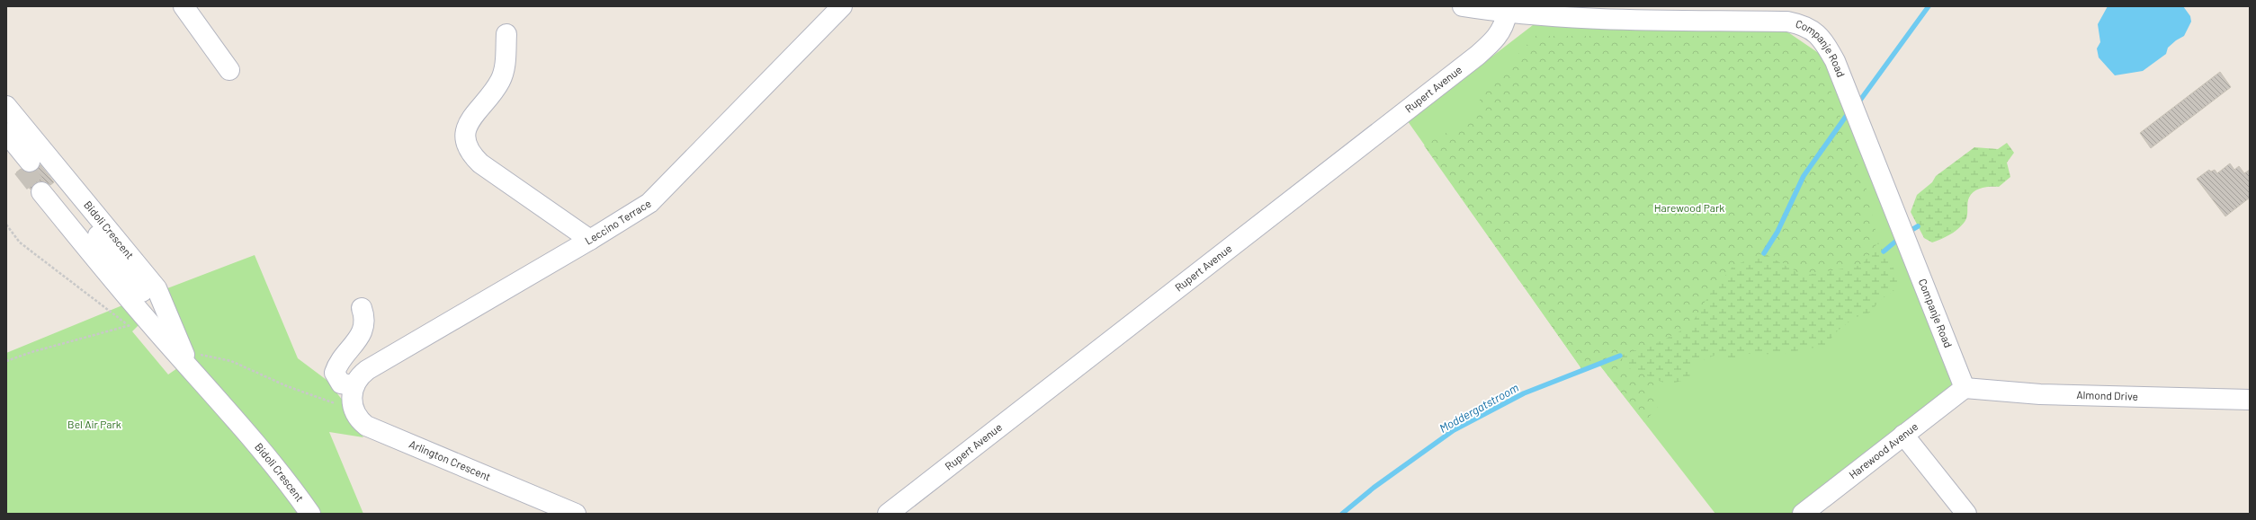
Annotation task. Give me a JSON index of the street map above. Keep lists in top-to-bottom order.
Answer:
{
  "streets": {
    "street": [
      "Companje Road",
      "Rupert Avenue",
      "Leccino Terrace",
      "Bidoli Crescent",
      "Almond Drive",
      "Harewood Avenue",
      "Arlington Crescent"
    ]
  },
  "crossings": [
    ["Companje Road", "Rupert Avenue"],
    ["Companje Road", "Almond Drive"],
    ["Companje Road", "Harewood Avenue"],
    ["Almond Drive", "Harewood Avenue"]
  ],
  "water": ["Moddergatstroom"],
  "parks": ["Harewood Park", "Bel Air Park"]
}
